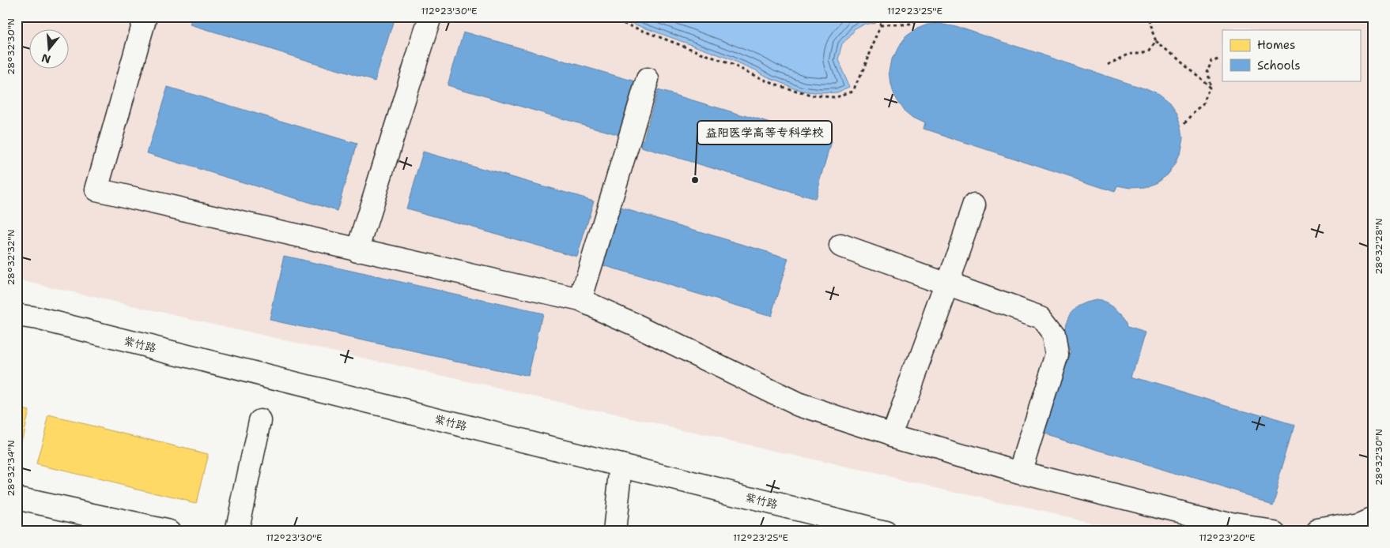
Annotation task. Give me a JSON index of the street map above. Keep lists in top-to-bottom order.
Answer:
{
  "streets": {
    "street": ["紫竹路"]
  },
  "places": ["益阳医学高等专科学校"],
  "legend": ["Homes", "Schools"],
  "north": "bottom",
  "coordinates": [
    "112°23'30\"E",
    "112°23'25\"E",
    "28°32'30\"N",
    "28°32'28\"N",
    "28°32'32\"N",
    "28°32'34\"N",
    "112°23'20\"E"
  ]
}
